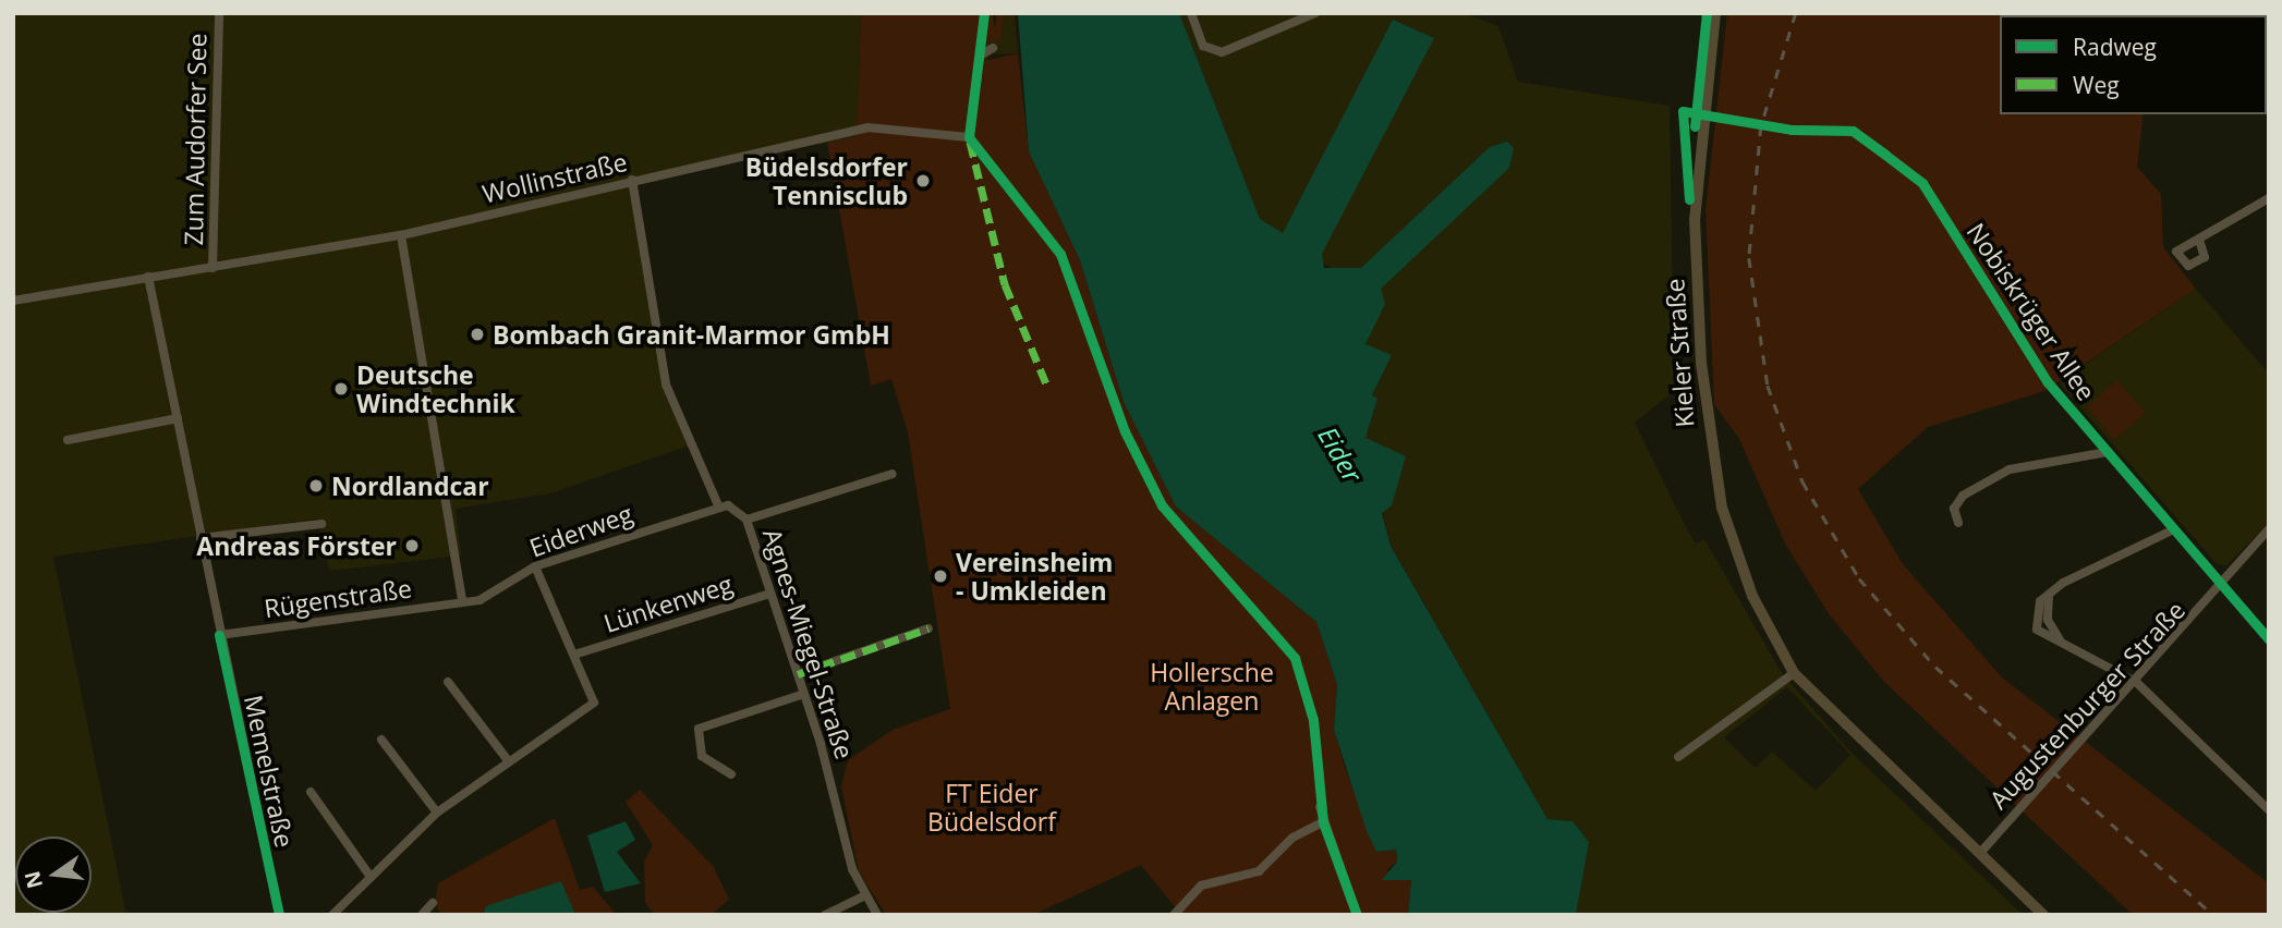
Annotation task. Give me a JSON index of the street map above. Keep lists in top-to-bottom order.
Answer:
{
  "streets": {
    "main road": ["Kieler Straße"],
    "street": [
      "Zum Audorfer See",
      "Wollinstraße",
      "Nobiskrüger Allee",
      "Eiderweg",
      "Rügenstraße",
      "Lünkenweg",
      "Agnes-Miegel-Straße",
      "Augustenburger Straße",
      "Memelstraße"
    ]
  },
  "crossings": [
    ["Zum Audorfer See", "Wollinstraße"],
    ["Wollinstraße", "Memelstraße"],
    ["Nobiskrüger Allee", "Augustenburger Straße"],
    ["Kieler Straße", "Augustenburger Straße"],
    ["Eiderweg", "Rügenstraße"],
    ["Eiderweg", "Agnes-Miegel-Straße"],
    ["Rügenstraße", "Memelstraße"],
    ["Lünkenweg", "Agnes-Miegel-Straße"]
  ],
  "water": ["Eider"],
  "parks": ["Hollersche Anlagen", "FT Eider Büdelsdorf"],
  "places": [
    "Büdelsdorfer Tennisclub",
    "Bombach Granit-Marmor GmbH",
    "Deutsche Windtechnik",
    "Nordlandcar",
    "Andreas Förster",
    "Vereinsheim - Umkleiden"
  ],
  "legend": ["Radweg", "Weg"],
  "north": "left"
}
